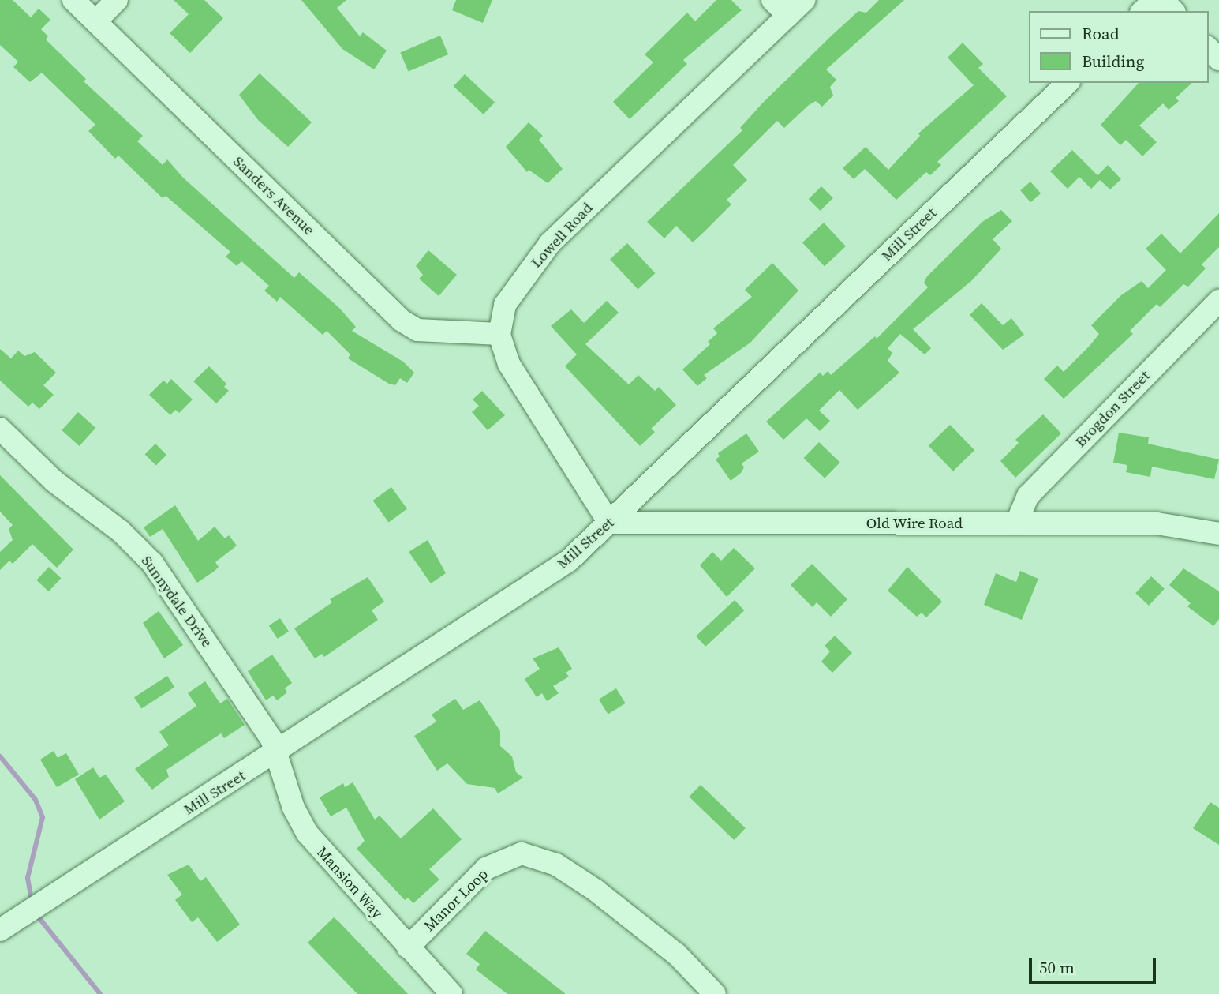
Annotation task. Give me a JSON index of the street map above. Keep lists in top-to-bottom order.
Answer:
{
  "streets": {
    "street": [
      "Sanders Avenue",
      "Mill Street",
      "Lowell Road",
      "Brogdon Street",
      "Old Wire Road",
      "Sunnydale Drive",
      "Mansion Way",
      "Manor Loop"
    ]
  },
  "crossings": [
    ["Sanders Avenue", "Lowell Road"],
    ["Mill Street", "Lowell Road"],
    ["Mill Street", "Old Wire Road"],
    ["Mill Street", "Sunnydale Drive"],
    ["Mill Street", "Mansion Way"],
    ["Lowell Road", "Old Wire Road"],
    ["Brogdon Street", "Old Wire Road"],
    ["Sunnydale Drive", "Mansion Way"],
    ["Mansion Way", "Manor Loop"]
  ],
  "legend": ["Road", "Building"],
  "scale_bar": "50 m"
}
